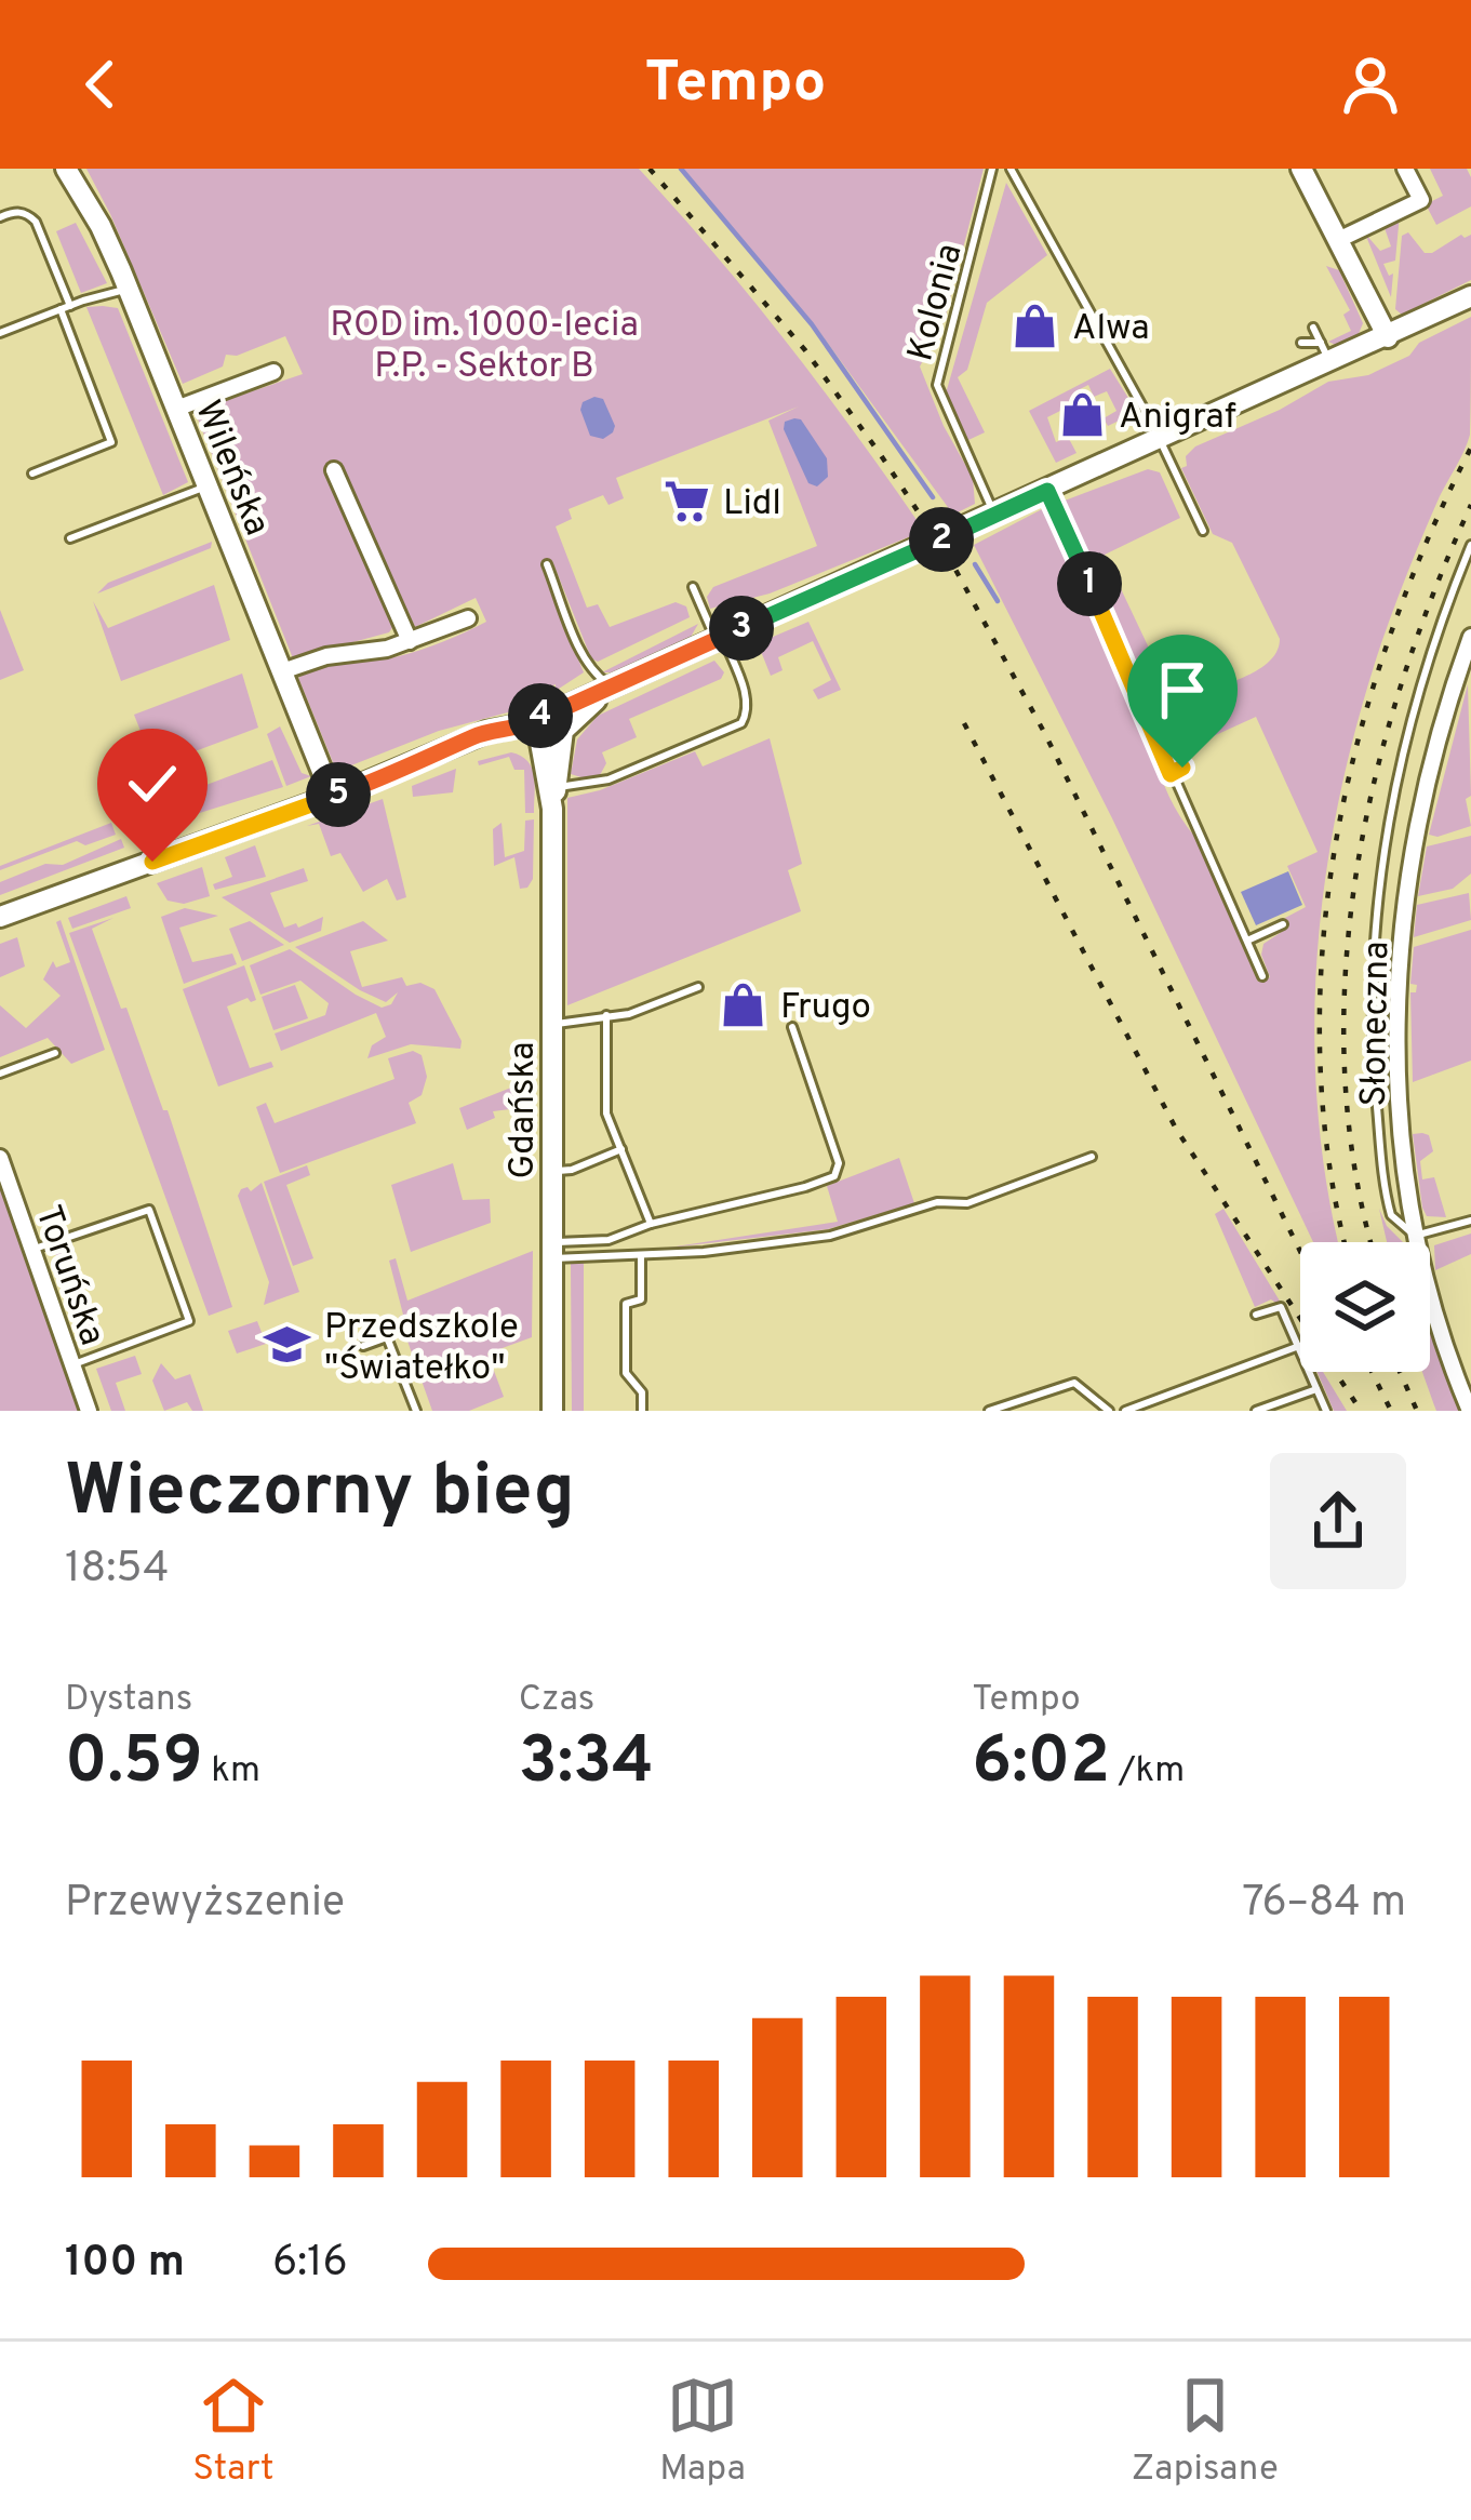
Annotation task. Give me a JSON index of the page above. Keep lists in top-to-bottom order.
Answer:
{
  "streets": {
    "street": [
      "Wileńska",
      "Słoneczna",
      "Gdańska",
      "Toruńska"
    ],
    "lane": ["Kolonia"]
  },
  "parks": ["ROD im. 1000-lecia P.P. - Sektor B"],
  "places": {
    "shop": ["Alwa", "Anigraf", "Frugo"],
    "supermarket": ["Lidl"],
    "school or university": ["Przedszkole \"Światełko\""]
  },
  "page": {
    "header": "Tempo",
    "pins": [
      "2",
      "1",
      "3",
      "4",
      "5"
    ],
    "heading": ["Wieczorny bieg", "18:54"],
    "stats": [
      ["Dystans", "0.59 km"],
      ["Czas", "3:34"],
      ["Tempo", "6:02 /km"]
    ],
    "chart": ["Przewyższenie", "76–84 m"],
    "list": [
      {
        "name": "100 m",
        "note": "6:16"
      }
    ],
    "tabs": ["Start", "Mapa", "Zapisane"]
  }
}
